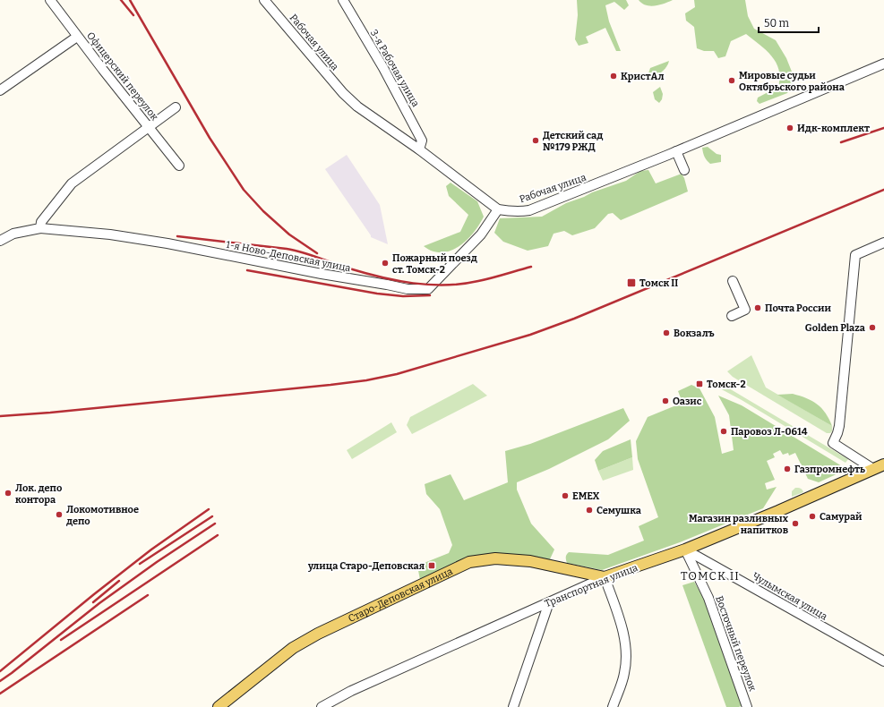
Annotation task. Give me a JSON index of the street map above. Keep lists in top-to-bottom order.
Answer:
{
  "streets": {
    "main road": ["Транспортная улица", "Старо-Деповская улица"],
    "street": [
      "Рабочая улица",
      "3-я Рабочая улица",
      "Офицерский переулок",
      "1-я Ново-Деповская улица",
      "Чулымская улица",
      "Восточный переулок"
    ]
  },
  "crossings": [
    ["Рабочая улица", "3-я Рабочая улица"],
    ["Рабочая улица", "1-я Ново-Деповская улица"],
    ["Транспортная улица", "Старо-Деповская улица"],
    ["Транспортная улица", "Чулымская улица"],
    ["Транспортная улица", "Восточный переулок"],
    ["Чулымская улица", "Восточный переулок"]
  ],
  "districts": ["ТОМСК II"],
  "places": {
    "other": [
      "КристАл",
      "Мировые судьи Октябрьского района",
      "Идк-комплект",
      "Детский сад №179 РЖД",
      "Пожарный поезд ст. Томск-2",
      "Почта России",
      "Golden Plaza",
      "Вокзалъ",
      "Оазис",
      "Паровоз Л-0614",
      "Газпромнефть",
      "Лок. депо контора",
      "EMEX",
      "Семушка",
      "Локомотивное депо",
      "Самурай",
      "Магазин разливных напитков"
    ],
    "transit": ["Томск II", "Томск-2", "улица Старо-Деповская"]
  },
  "scale_bar": "50 m"
}
